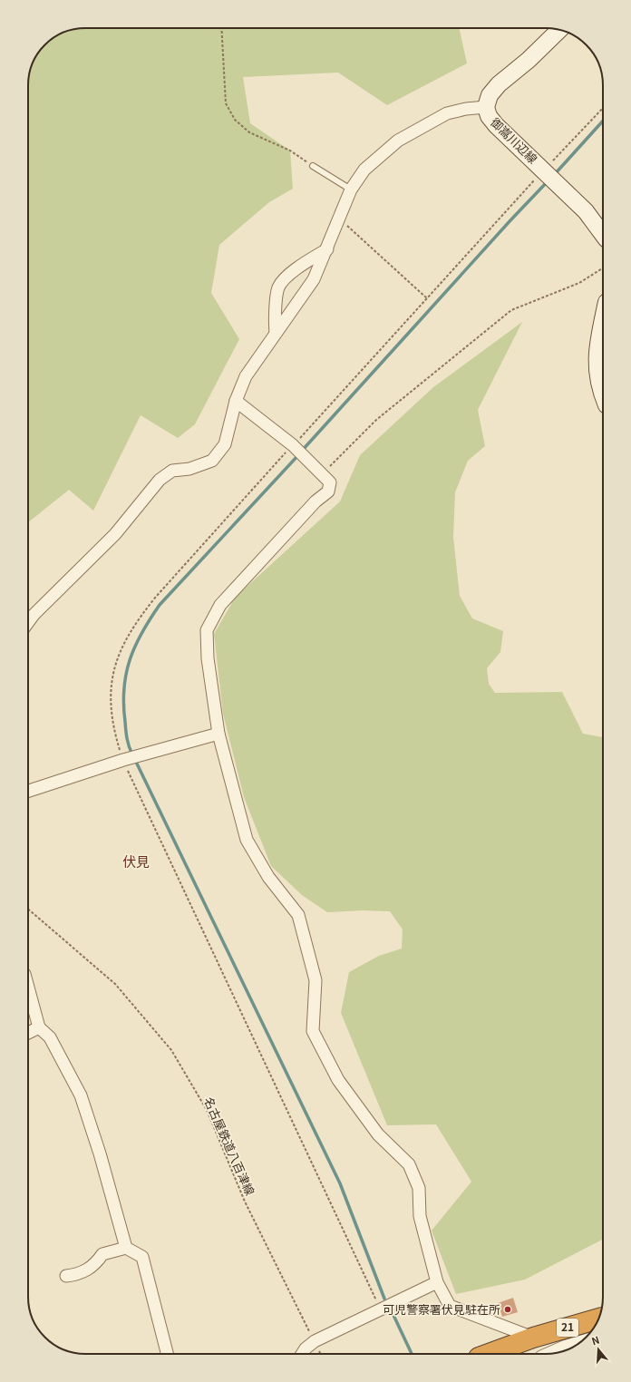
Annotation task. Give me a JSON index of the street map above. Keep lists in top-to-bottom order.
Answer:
{
  "streets": {
    "highway": ["21"],
    "main road": ["御嵩川辺線"],
    "path": ["名古屋鉄道八百津線"]
  },
  "districts": ["伏見"],
  "places": ["可児警察署伏見駐在所"],
  "north": "top"
}
